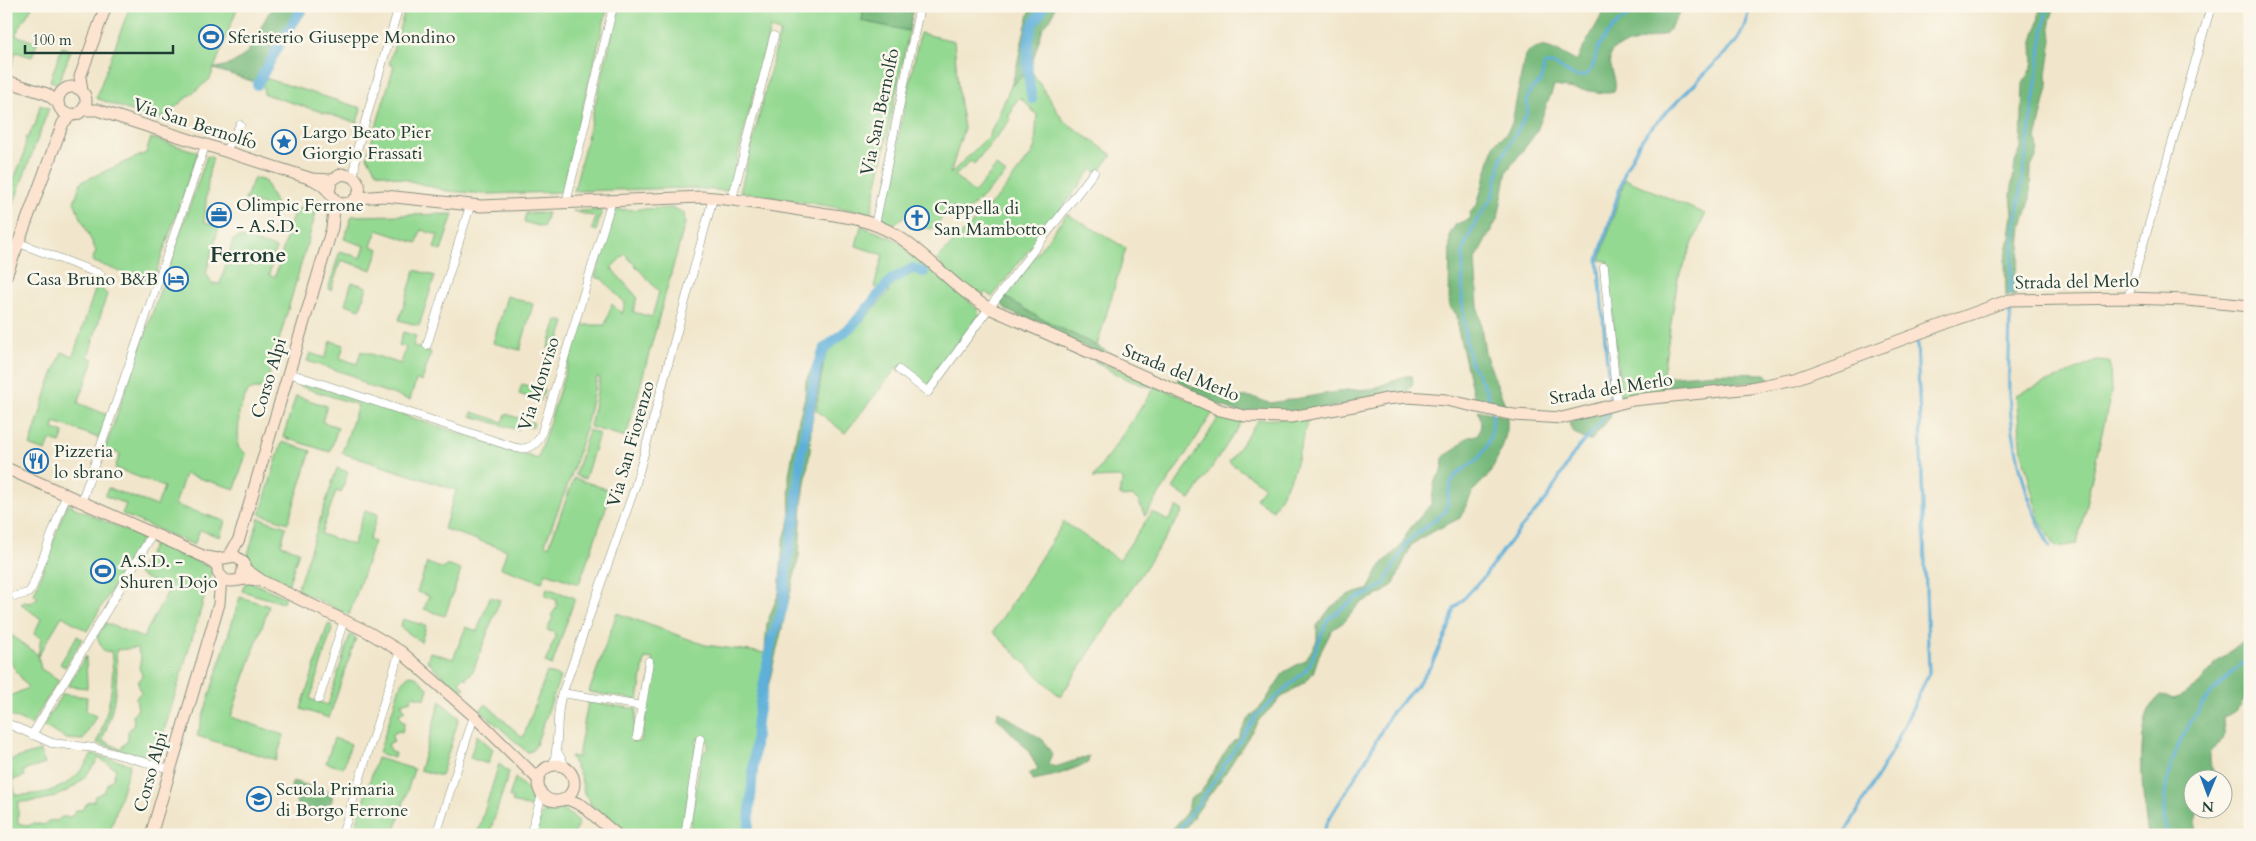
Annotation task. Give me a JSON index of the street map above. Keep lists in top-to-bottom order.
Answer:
{
  "streets": {
    "street": [
      "Via San Bernolfo",
      "Strada del Merlo",
      "Corso Alpi",
      "Via Monviso",
      "Via San Fiorenzo"
    ]
  },
  "crossings": [
    ["Via San Bernolfo", "Strada del Merlo"],
    ["Via San Bernolfo", "Corso Alpi"],
    ["Via San Bernolfo", "Via Monviso"],
    ["Via San Bernolfo", "Via San Fiorenzo"],
    ["Corso Alpi", "Via Monviso"]
  ],
  "districts": ["Ferrone"],
  "places": {
    "sports": ["Sferisterio Giuseppe Mondino", "A.S.D. - Shuren Dojo"],
    "place": ["Largo Beato Pier Giorgio Frassati"],
    "office": ["Olimpic Ferrone - A.S.D."],
    "church": ["Cappella di San Mambotto"],
    "hotel": ["Casa Bruno B&B"],
    "restaurant": ["Pizzeria lo sbrano"],
    "school or university": ["Scuola Primaria di Borgo Ferrone"]
  },
  "scale_bar": "100 m",
  "north": "bottom"
}
